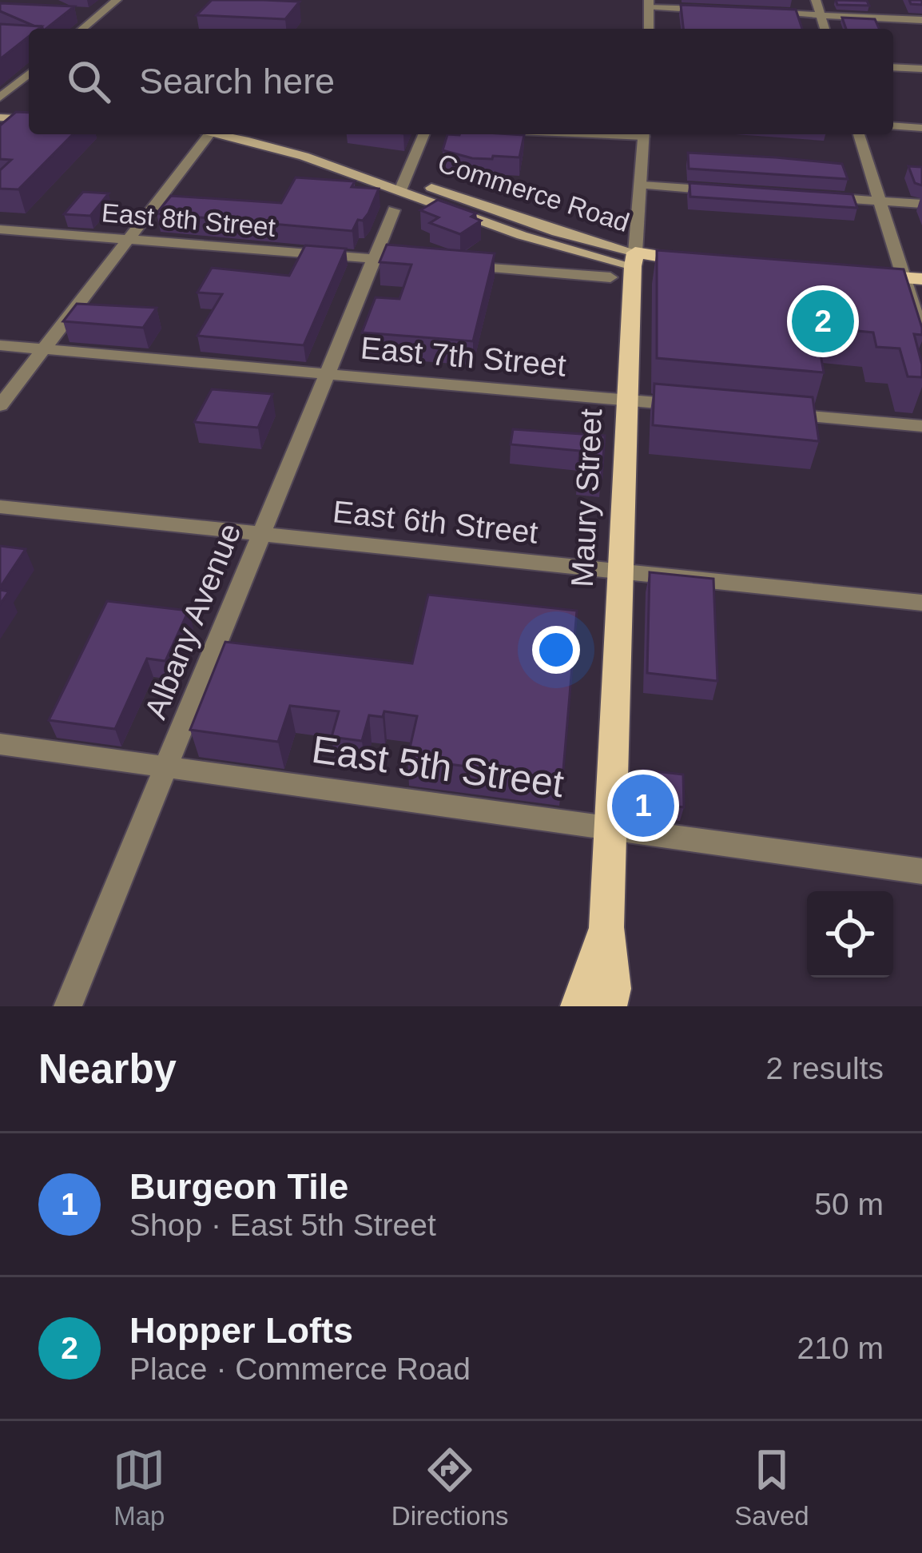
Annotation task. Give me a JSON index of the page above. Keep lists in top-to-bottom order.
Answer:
{
  "streets": {
    "main road": ["Commerce Road", "Maury Street"],
    "street": [
      "East 8th Street",
      "East 7th Street",
      "East 6th Street",
      "Albany Avenue",
      "East 5th Street"
    ]
  },
  "crossings": [
    ["Commerce Road", "Maury Street"],
    ["Commerce Road", "Albany Avenue"],
    ["East 8th Street", "Albany Avenue"],
    ["East 7th Street", "Maury Street"],
    ["East 7th Street", "Albany Avenue"],
    ["Maury Street", "East 6th Street"],
    ["Maury Street", "East 5th Street"],
    ["East 6th Street", "Albany Avenue"],
    ["Albany Avenue", "East 5th Street"]
  ],
  "page": {
    "search": "Search here",
    "pins": ["2", "1"],
    "heading": ["Nearby", "2 results"],
    "list": [
      {
        "mark": "1",
        "name": "Burgeon Tile",
        "note": "Shop · East 5th Street",
        "value": "50 m"
      },
      {
        "mark": "2",
        "name": "Hopper Lofts",
        "note": "Place · Commerce Road",
        "value": "210 m"
      }
    ],
    "nav": ["Map", "Directions", "Saved"]
  }
}
